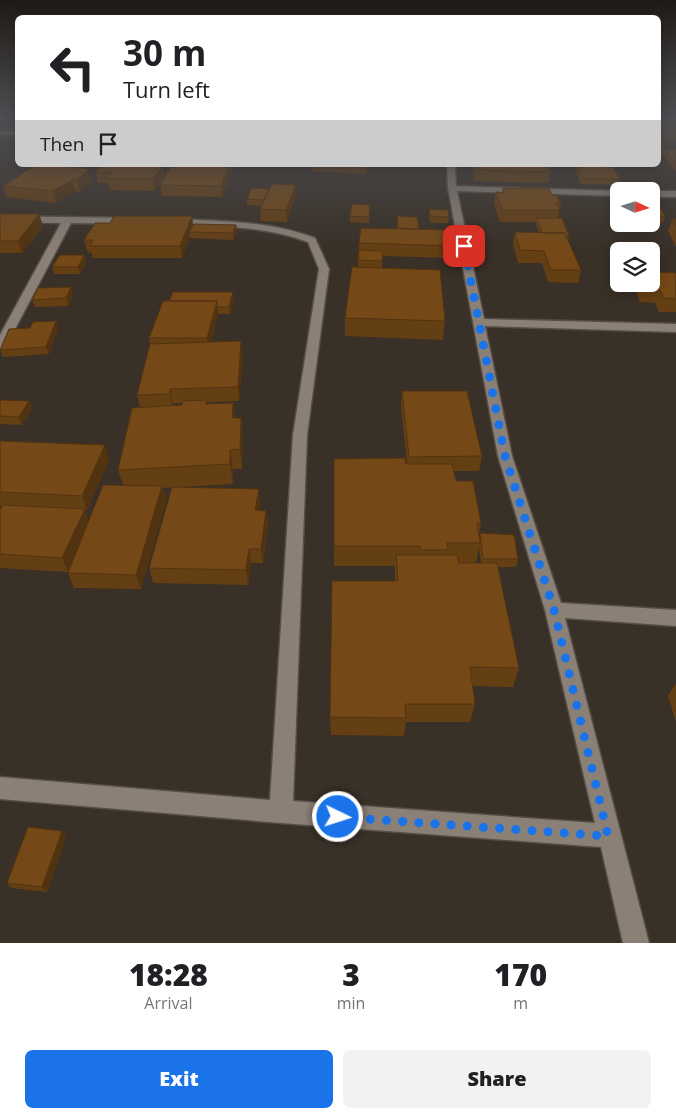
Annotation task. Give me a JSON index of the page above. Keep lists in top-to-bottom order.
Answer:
{
  "north": "right",
  "page": {
    "turn": ["30 m", "Turn left"],
    "then": "Then",
    "eta": [
      "18:28",
      "Arrival",
      "3",
      "min",
      "170",
      "m"
    ],
    "buttons": ["Exit", "Share"]
  }
}
